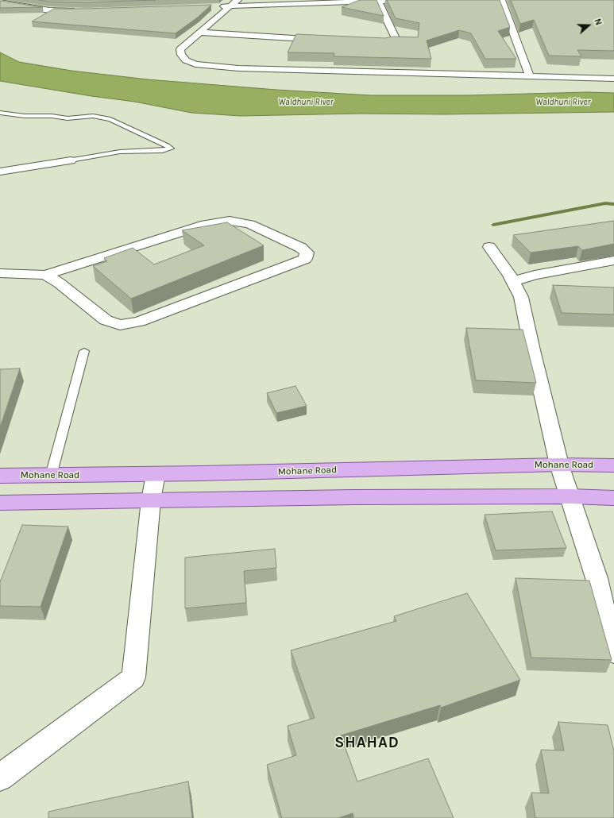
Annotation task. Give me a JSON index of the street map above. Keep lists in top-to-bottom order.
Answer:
{
  "streets": {
    "main road": ["Mohane Road"]
  },
  "districts": ["SHAHAD"],
  "water": ["Waldhuni River"],
  "north": "right"
}
